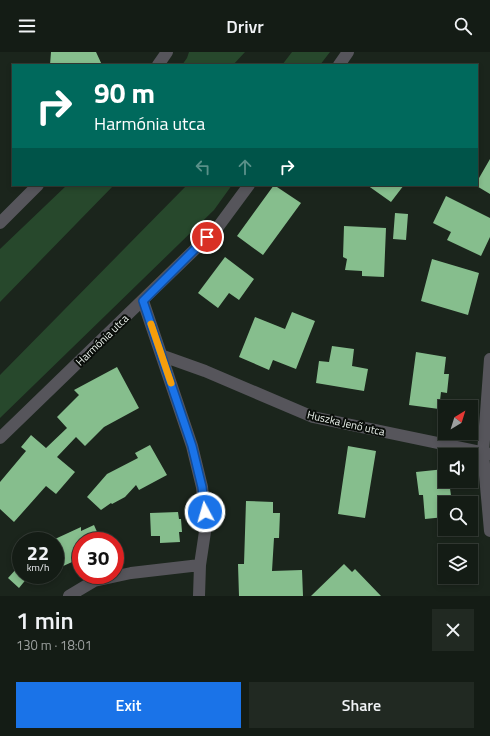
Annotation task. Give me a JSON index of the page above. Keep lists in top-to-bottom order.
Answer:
{
  "streets": {
    "street": ["Harmónia utca", "Huszka Jenő utca"]
  },
  "north": "top right",
  "page": {
    "header": "Drivr",
    "turn": ["90 m", "Harmónia utca"],
    "speed": "22 km/h",
    "limit": "30",
    "heading": ["1 min", "130 m · 18:01"],
    "buttons": ["Exit", "Share"]
  }
}
